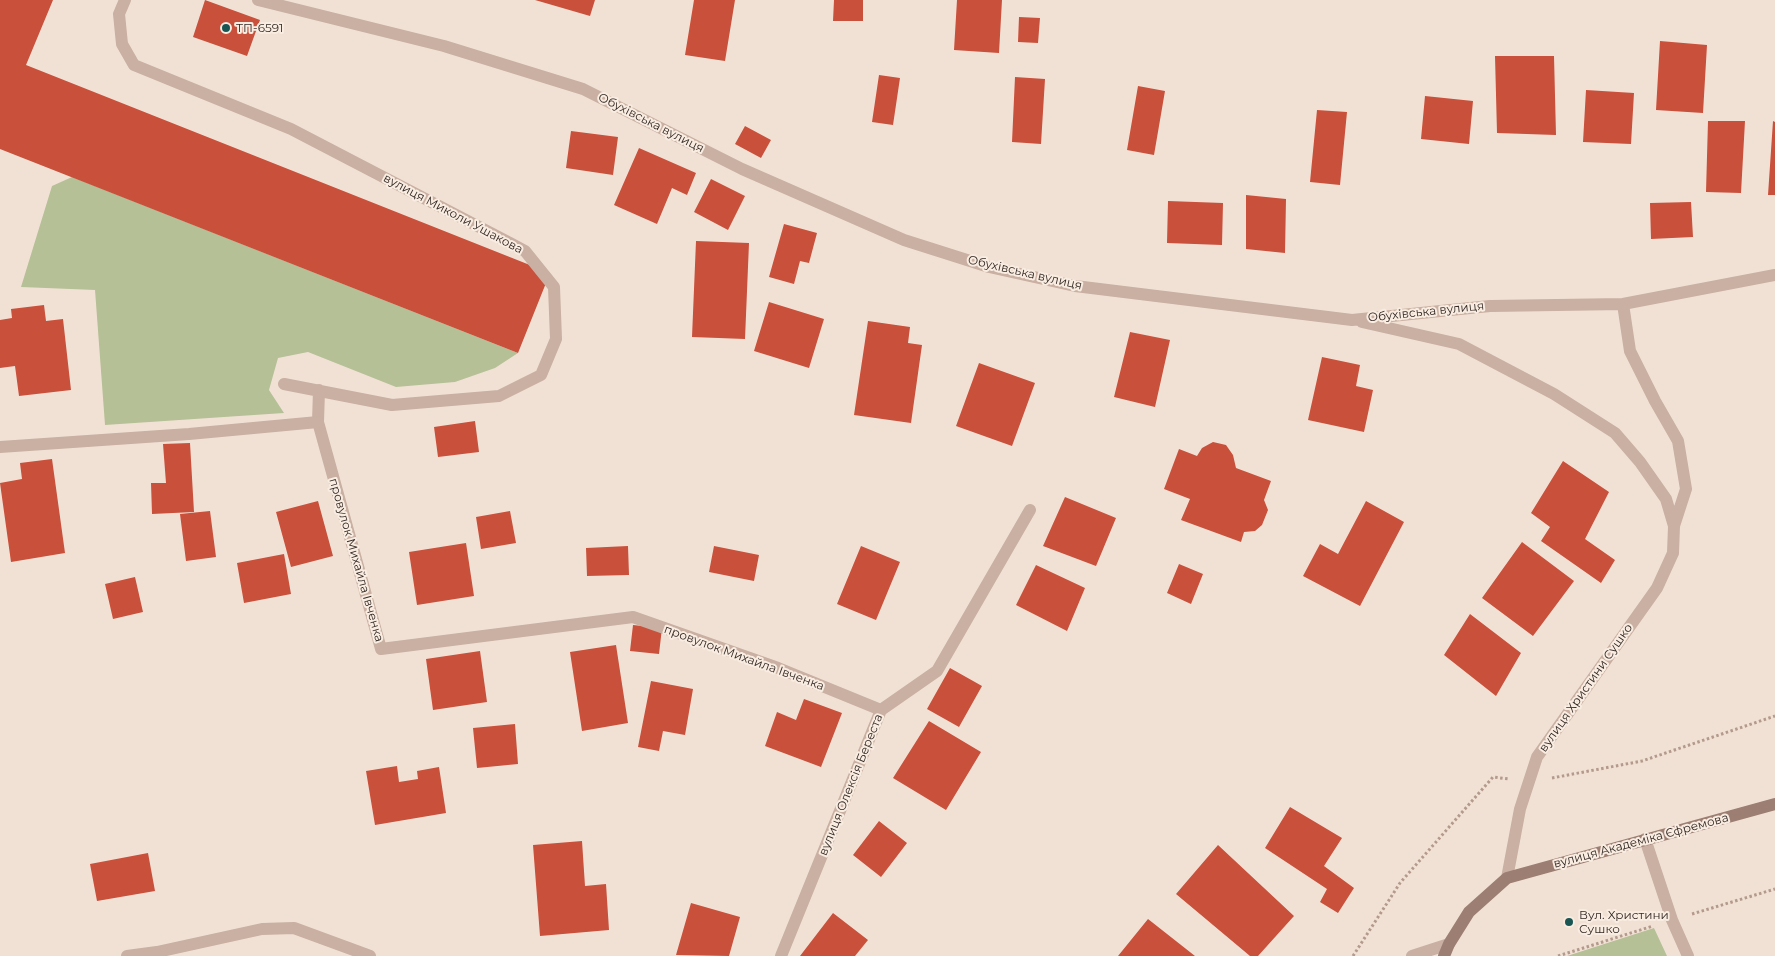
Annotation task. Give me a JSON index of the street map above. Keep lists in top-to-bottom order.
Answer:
{
  "streets": {
    "street": [
      "Обухівська вулиця",
      "вулиця Миколи Ушакова",
      "провулок Михайла Івченка",
      "вулиця Христини Сушко",
      "вулиця Олексія Береста",
      "вулиця Академіка Єфремова"
    ]
  },
  "crossings": [
    ["Обухівська вулиця", "вулиця Христини Сушко"],
    ["провулок Михайла Івченка", "вулиця Олексія Береста"],
    ["вулиця Христини Сушко", "вулиця Академіка Єфремова"]
  ],
  "places": ["ТП-6591", "Вул. Христини Сушко"]
}
